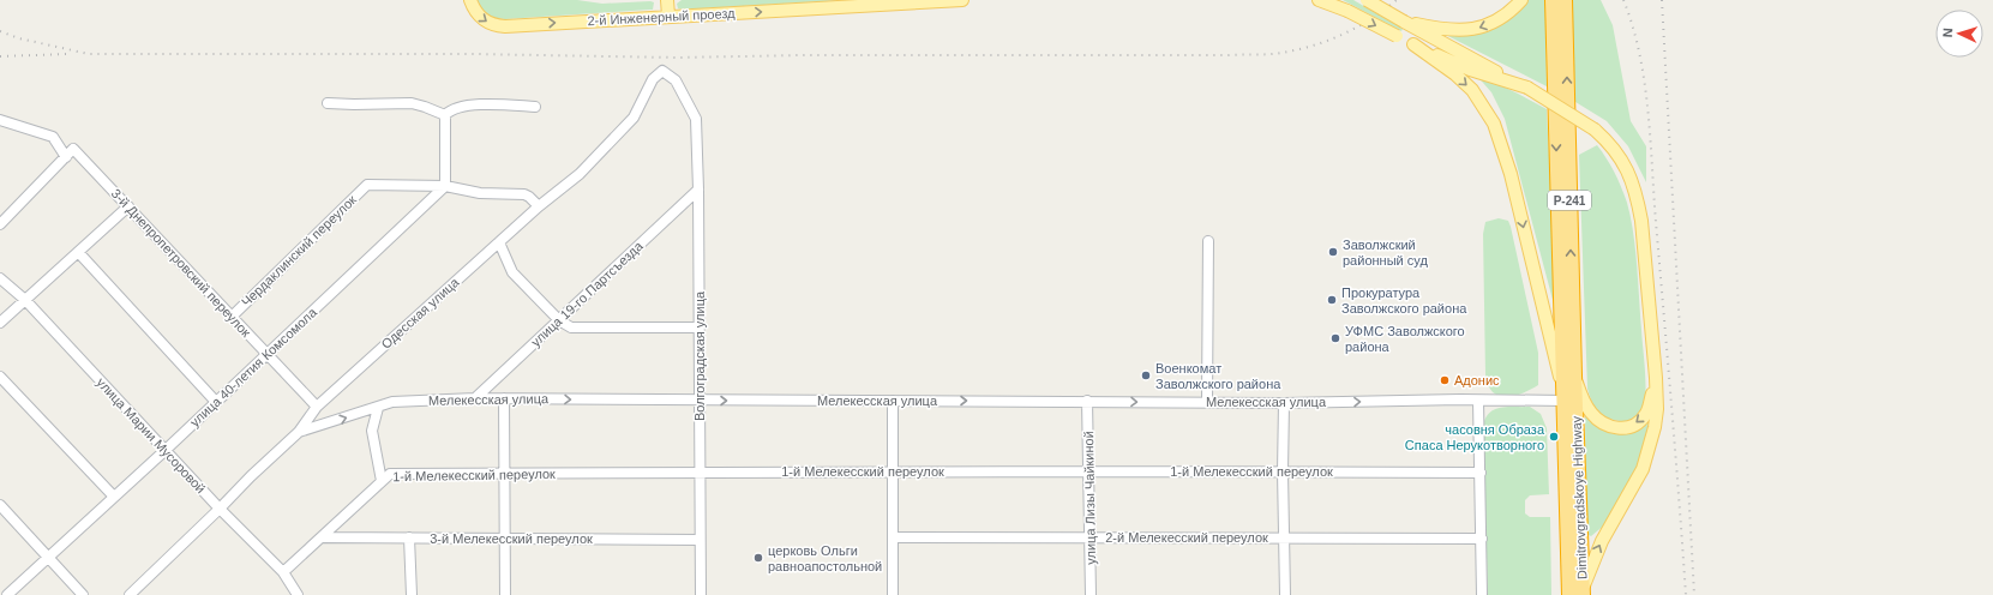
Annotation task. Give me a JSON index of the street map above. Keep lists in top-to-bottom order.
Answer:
{
  "streets": {
    "highway": ["Р-241", "Dimitrovgradskoye Highway"],
    "main road": ["2-й Инженерный проезд"],
    "street": [
      "Чердаклинский переулок",
      "3-й Днепропетровский переулок",
      "улица 19-го Партсъезда",
      "Одесская улица",
      "Волгоградская улица",
      "улица 40-летия Комсомола",
      "Мелекесская улица",
      "улица Марии Мусоровой",
      "1-й Мелекесский переулок",
      "улица Лизы Чайкиной",
      "2-й Мелекесский переулок",
      "3-й Мелекесский переулок"
    ]
  },
  "crossings": [
    ["Р-241", "Мелекесская улица"],
    ["Р-241", "Dimitrovgradskoye Highway"],
    ["Чердаклинский переулок", "3-й Днепропетровский переулок"],
    ["Чердаклинский переулок", "улица 40-летия Комсомола"],
    ["3-й Днепропетровский переулок", "Одесская улица"],
    ["3-й Днепропетровский переулок", "улица 40-летия Комсомола"],
    ["улица 19-го Партсъезда", "Волгоградская улица"],
    ["улица 19-го Партсъезда", "Мелекесская улица"],
    ["Одесская улица", "Волгоградская улица"],
    ["Одесская улица", "Мелекесская улица"],
    ["Одесская улица", "улица Марии Мусоровой"],
    ["Волгоградская улица", "Мелекесская улица"],
    ["Волгоградская улица", "1-й Мелекесский переулок"],
    ["Волгоградская улица", "3-й Мелекесский переулок"],
    ["улица 40-летия Комсомола", "улица Марии Мусоровой"],
    ["Мелекесская улица", "улица Лизы Чайкиной"],
    ["Мелекесская улица", "Dimitrovgradskoye Highway"],
    ["улица Марии Мусоровой", "1-й Мелекесский переулок"],
    ["1-й Мелекесский переулок", "улица Лизы Чайкиной"],
    ["1-й Мелекесский переулок", "3-й Мелекесский переулок"],
    ["улица Лизы Чайкиной", "2-й Мелекесский переулок"]
  ],
  "one_way": ["2-й Инженерный проезд", "Мелекесская улица"],
  "places": [
    "Заволжский районный суд",
    "Прокуратура Заволжского района",
    "УФМС Заволжского района",
    "Военкомат Заволжского района",
    "Адонис",
    "часовня Образа Спаса Нерукотворного",
    "церковь Ольги равноапостольной"
  ],
  "north": "left"
}
